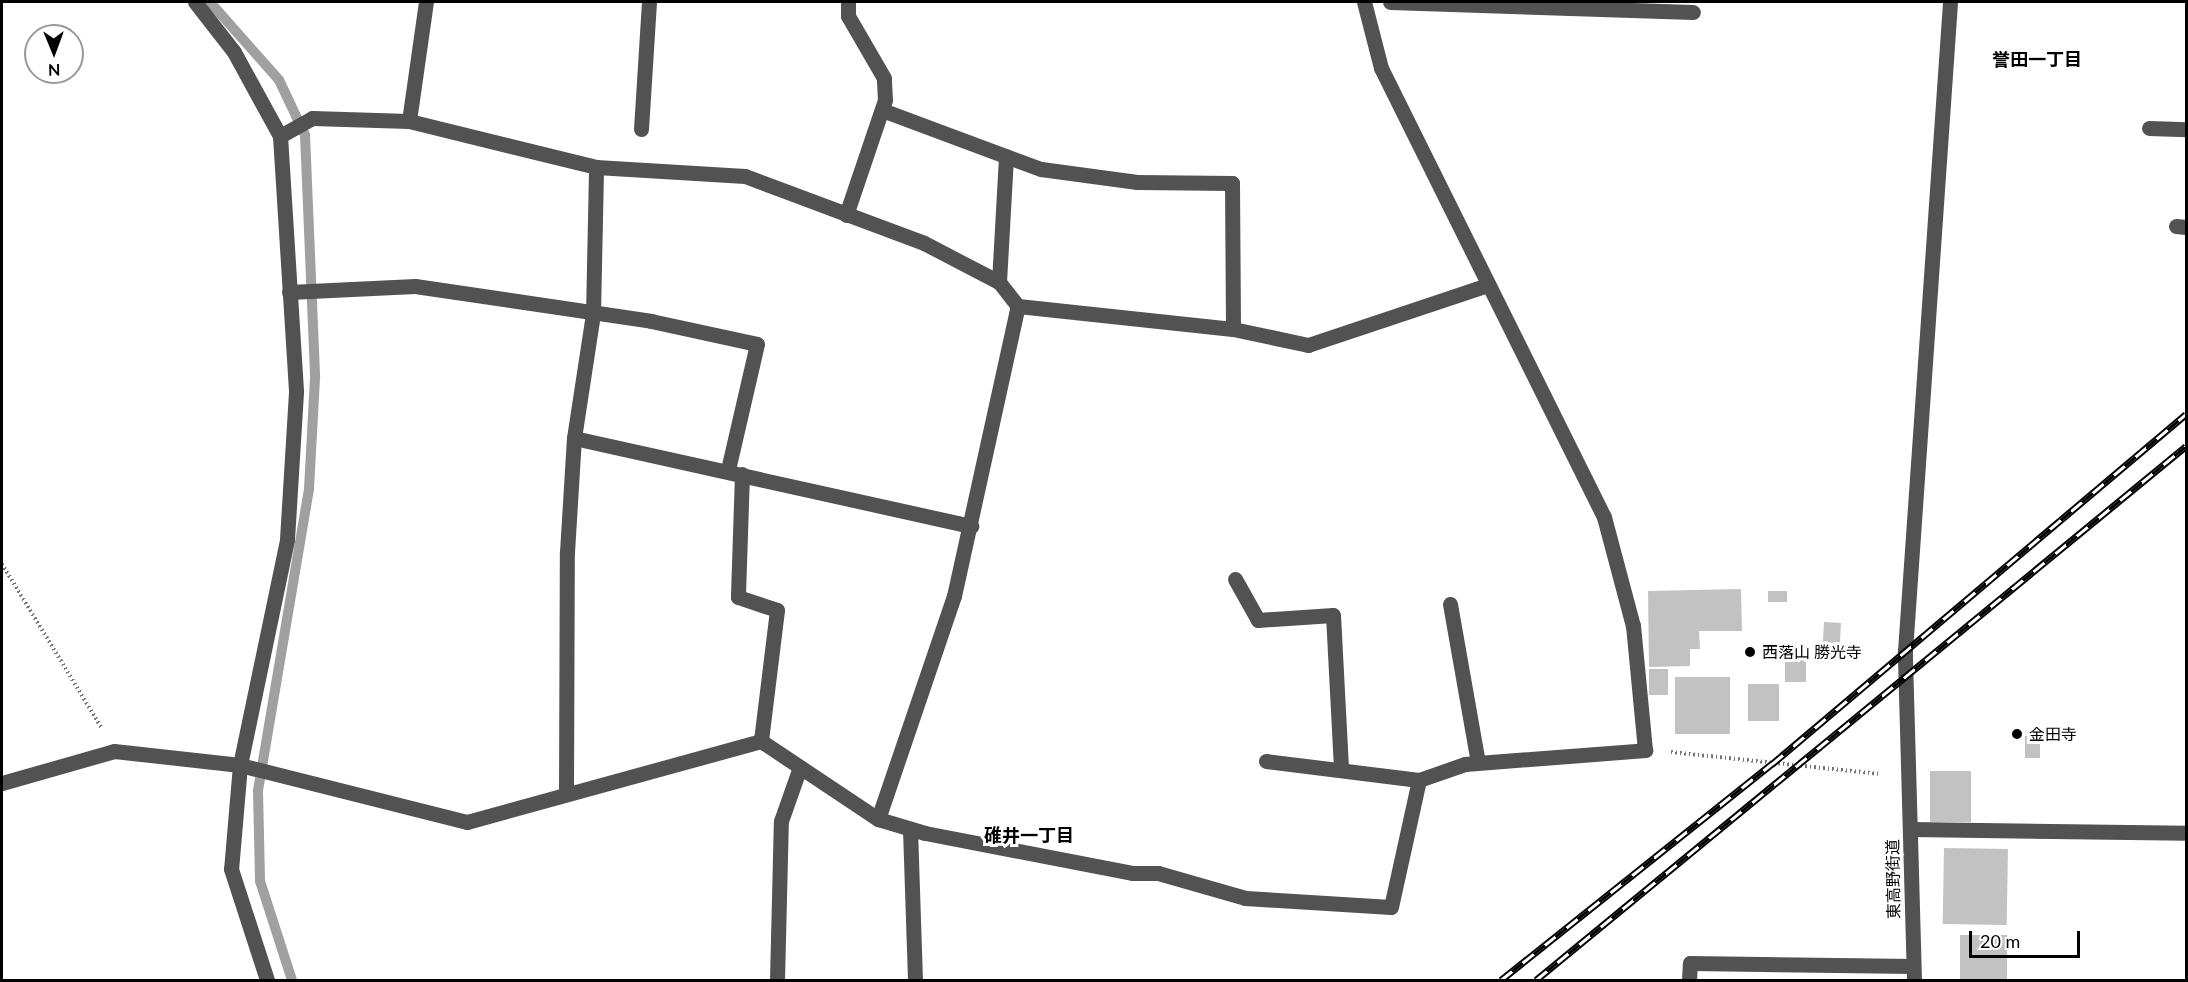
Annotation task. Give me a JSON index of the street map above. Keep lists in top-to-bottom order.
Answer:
{
  "streets": {
    "street": ["東高野街道"]
  },
  "districts": ["誉田一丁目", "碓井一丁目"],
  "places": ["西落山 勝光寺", "金田寺"],
  "scale_bar": "20 m",
  "north": "bottom"
}
